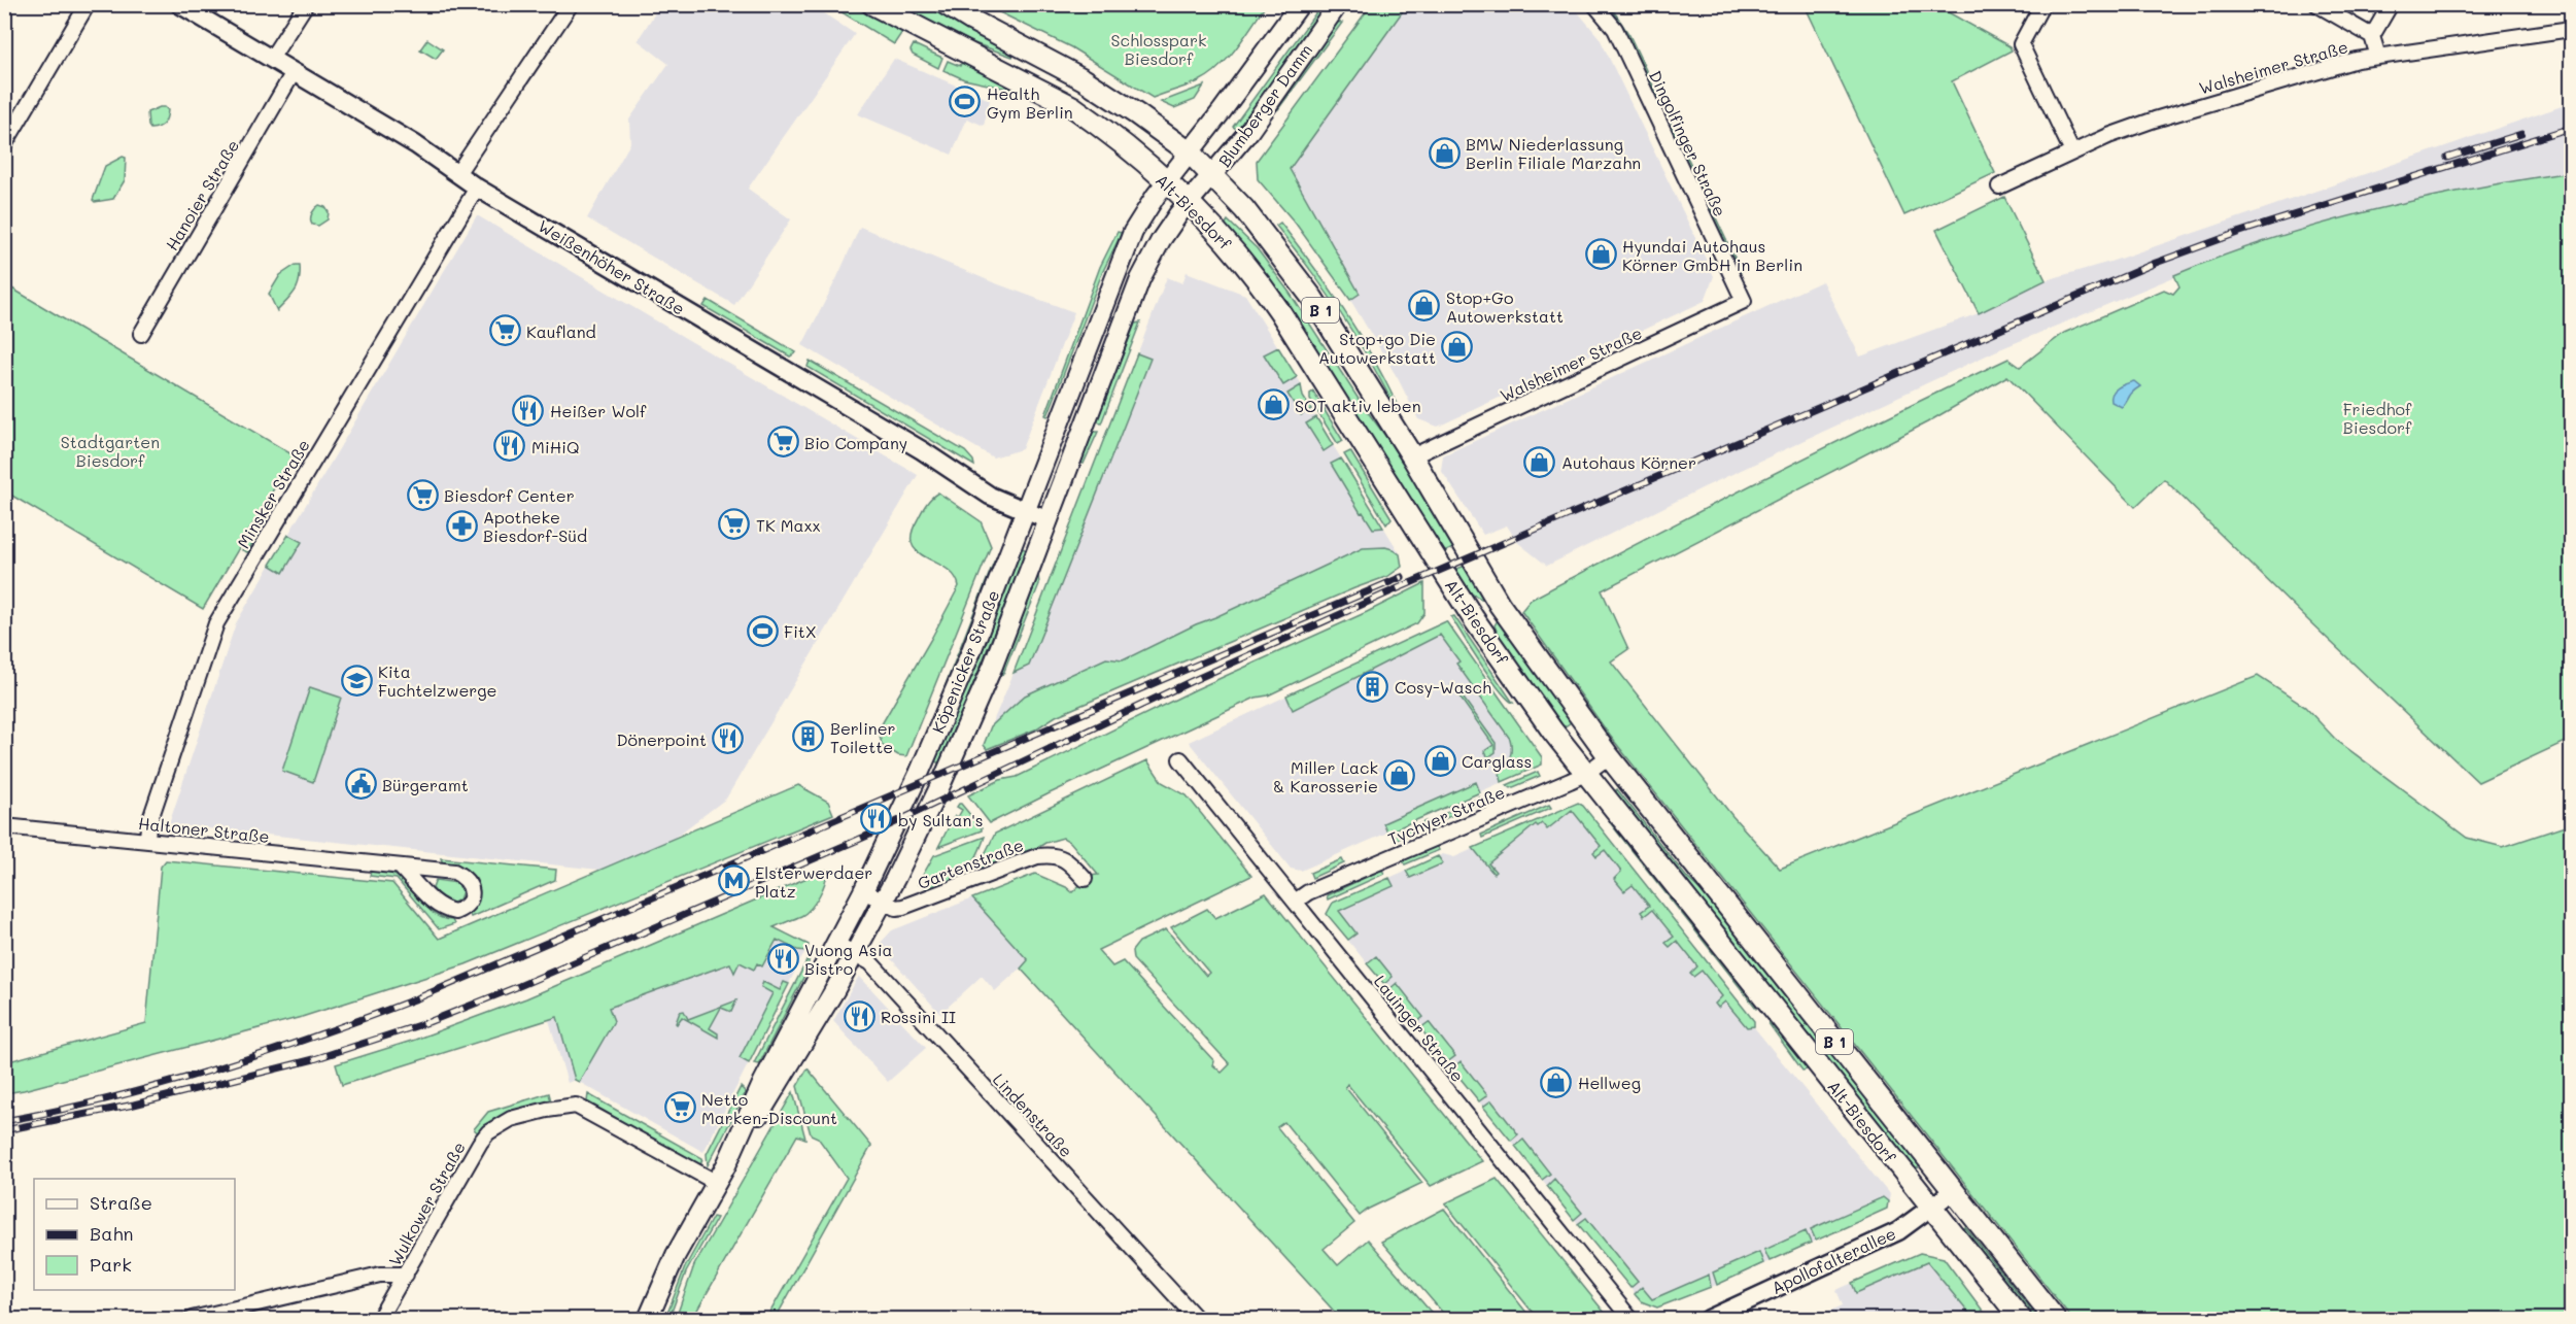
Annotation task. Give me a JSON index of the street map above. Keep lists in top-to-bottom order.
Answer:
{
  "streets": {
    "main road": [
      "Blumberger Damm",
      "Alt-Biesdorf",
      "B 1",
      "Köpenicker Straße"
    ],
    "street": [
      "Walsheimer Straße",
      "Dingolfinger Straße",
      "Hanoier Straße",
      "Weißenhöher Straße",
      "Minsker Straße",
      "Tychyer Straße",
      "Haltoner Straße",
      "Gartenstraße",
      "Lauinger Straße",
      "Lindenstraße",
      "Wulkower Straße",
      "Apollofalterallee"
    ]
  },
  "crossings": [
    ["Walsheimer Straße", "Dingolfinger Straße"],
    ["Walsheimer Straße", "Alt-Biesdorf"],
    ["Blumberger Damm", "Alt-Biesdorf"],
    ["Blumberger Damm", "Köpenicker Straße"],
    ["Hanoier Straße", "Weißenhöher Straße"],
    ["Alt-Biesdorf", "Köpenicker Straße"],
    ["Alt-Biesdorf", "Tychyer Straße"],
    ["Alt-Biesdorf", "Apollofalterallee"],
    ["Weißenhöher Straße", "Minsker Straße"],
    ["Weißenhöher Straße", "Köpenicker Straße"],
    ["Minsker Straße", "Haltoner Straße"],
    ["Köpenicker Straße", "Gartenstraße"],
    ["Köpenicker Straße", "Lindenstraße"],
    ["Köpenicker Straße", "Wulkower Straße"],
    ["Tychyer Straße", "Lauinger Straße"]
  ],
  "parks": ["Schlosspark Biesdorf", "Friedhof Biesdorf", "Stadtgarten Biesdorf"],
  "places": {
    "sports": ["Health Gym Berlin", "FitX"],
    "shop": [
      "BMW Niederlassung Berlin Filiale Marzahn",
      "Hyundai Autohaus Körner GmbH in Berlin",
      "Stop+Go Autowerkstatt",
      "Stop+go Die Autowerkstatt",
      "SOT aktiv leben",
      "Autohaus Körner",
      "Carglass",
      "Miller Lack & Karosserie",
      "Hellweg"
    ],
    "supermarket": [
      "Kaufland",
      "Bio Company",
      "Biesdorf Center",
      "TK Maxx",
      "Netto Marken-Discount"
    ],
    "restaurant": [
      "Heißer Wolf",
      "MiHiQ",
      "Dönerpoint",
      "by Sultan's",
      "Vuong Asia Bistro",
      "Rossini II"
    ],
    "pharmacy": ["Apotheke Biesdorf-Süd"],
    "school or university": ["Kita Fuchtelzwerge"],
    "building": ["Cosy-Wasch", "Berliner Toilette"],
    "public building": ["Bürgeramt"],
    "metro station": ["Elsterwerdaer Platz"]
  },
  "legend": ["Straße", "Bahn", "Park"]
}
